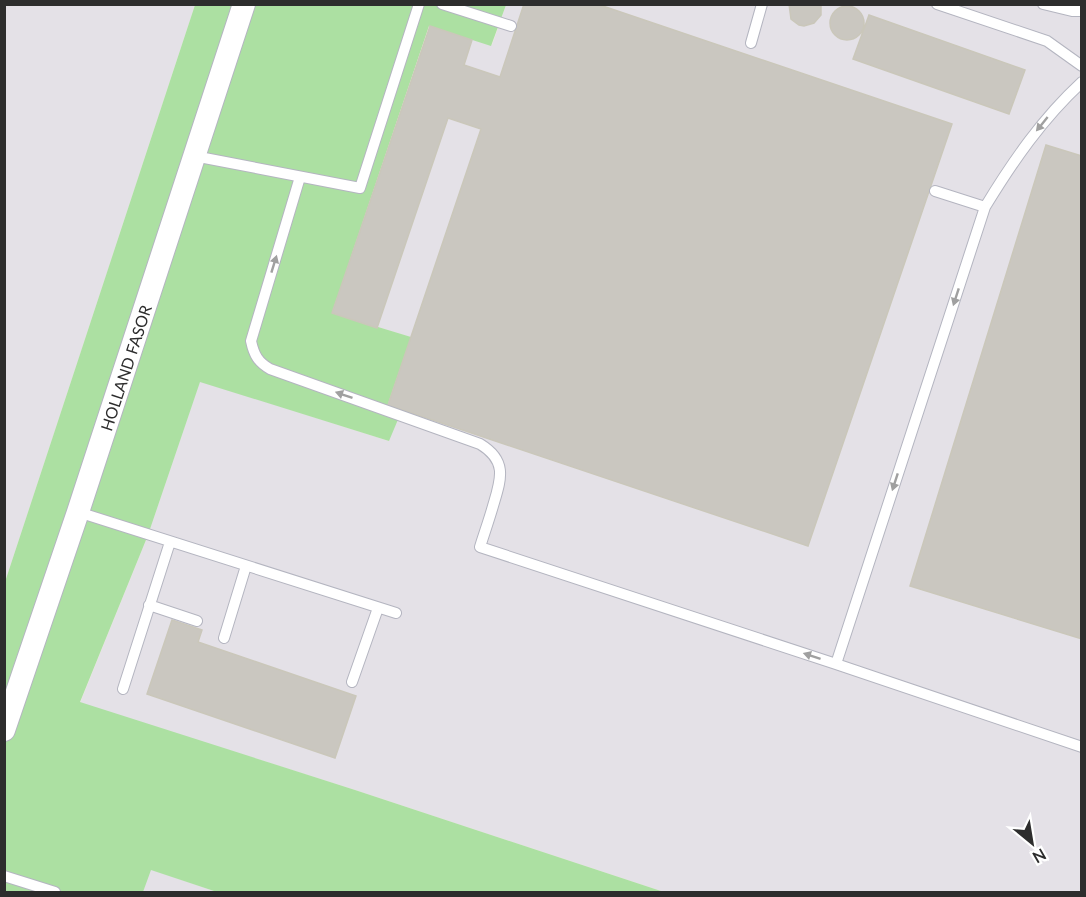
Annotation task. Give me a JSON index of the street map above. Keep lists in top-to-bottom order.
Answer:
{
  "streets": {
    "street": ["HOLLAND FASOR"]
  },
  "north": "bottom right"
}
